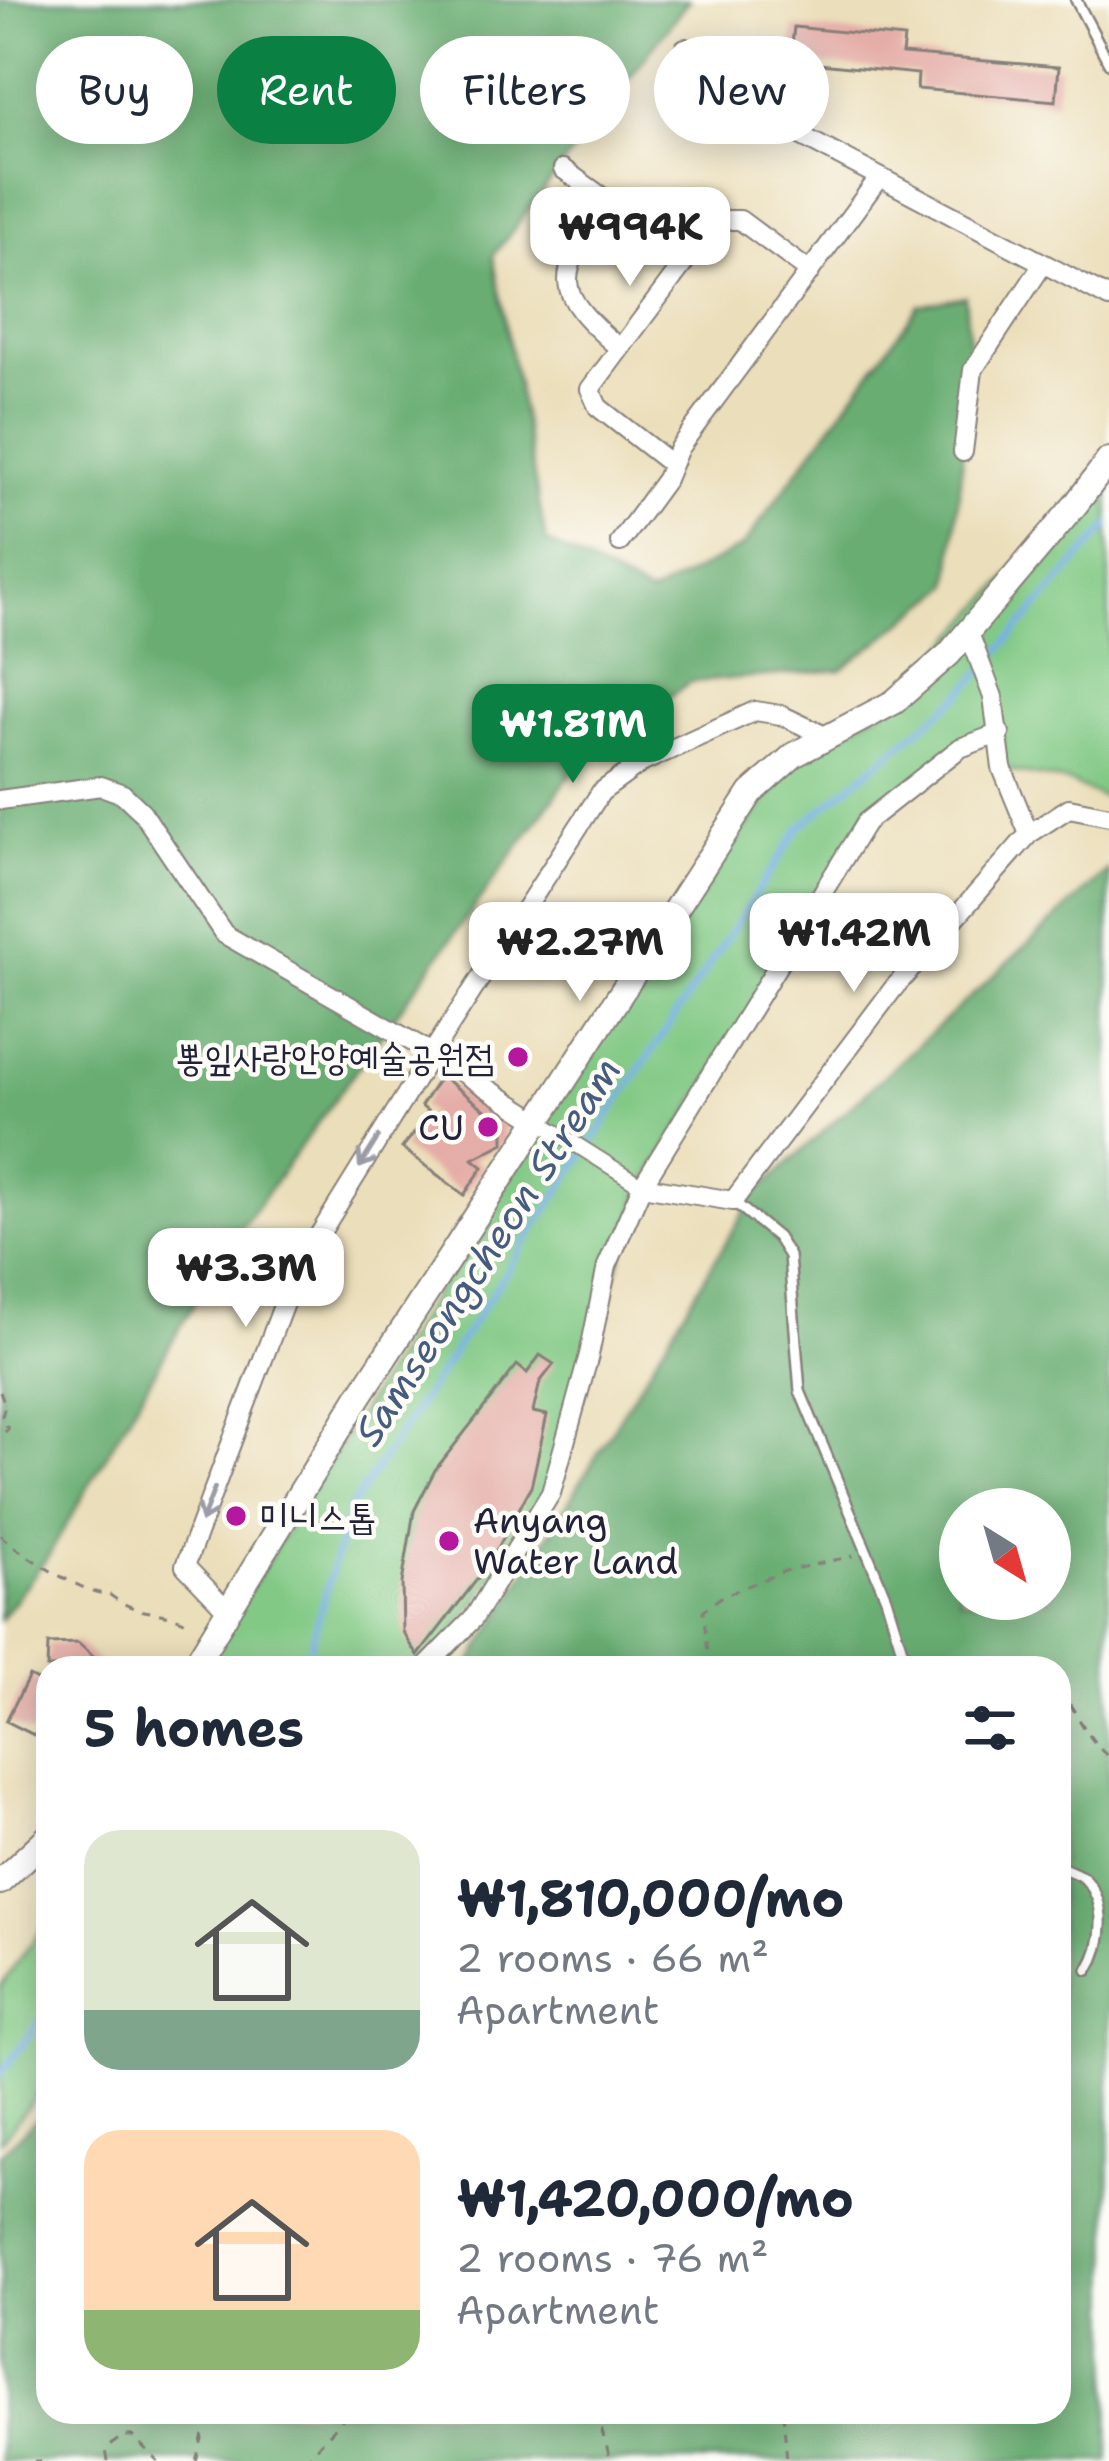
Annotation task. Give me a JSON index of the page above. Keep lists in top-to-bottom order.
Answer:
{
  "water": ["Samseongcheon Stream"],
  "places": [
    "뽕잎사랑안양예술공원점",
    "CU",
    "미니스톱",
    "Anyang Water Land"
  ],
  "north": "bottom right",
  "page": {
    "chip": [
      "Buy",
      "Rent",
      "Filters",
      "New"
    ],
    "price": [
      "₩994K",
      "₩1.81M",
      "₩1.42M",
      "₩2.27M",
      "₩3.3M"
    ],
    "heading": "5 homes",
    "list": [
      {
        "name": "₩1,810,000/mo",
        "note": "2 rooms · 66 m² · Apartment"
      },
      {
        "name": "₩1,420,000/mo",
        "note": "2 rooms · 76 m² · Apartment"
      }
    ]
  }
}
